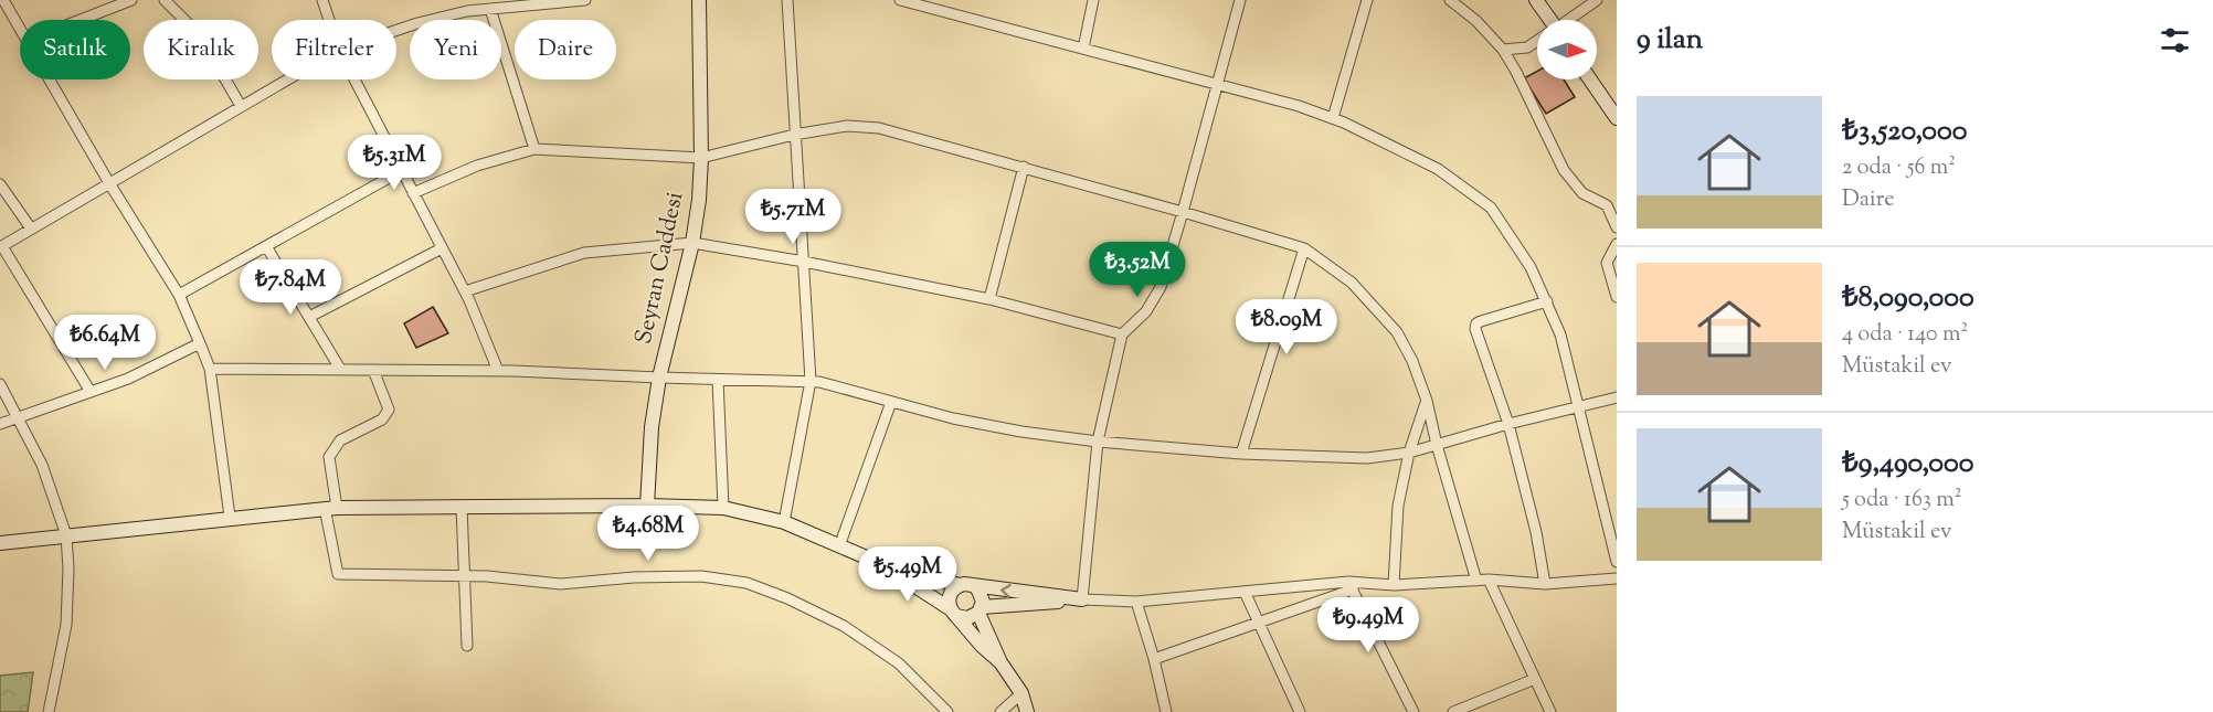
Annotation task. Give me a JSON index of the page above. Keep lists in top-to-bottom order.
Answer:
{
  "streets": {
    "street": ["Seyran Caddesi"]
  },
  "north": "right",
  "page": {
    "heading": "9 ilan",
    "chip": [
      "Satılık",
      "Kiralık",
      "Filtreler",
      "Yeni",
      "Daire"
    ],
    "list": [
      {
        "name": "₺3,520,000",
        "note": "2 oda · 56 m² · Daire"
      },
      {
        "name": "₺8,090,000",
        "note": "4 oda · 140 m² · Müstakil ev"
      },
      {
        "name": "₺9,490,000",
        "note": "5 oda · 163 m² · Müstakil ev"
      }
    ],
    "price": [
      "₺5.31M",
      "₺5.71M",
      "₺3.52M",
      "₺7.84M",
      "₺8.09M",
      "₺6.64M",
      "₺4.68M",
      "₺5.49M",
      "₺9.49M"
    ]
  }
}
